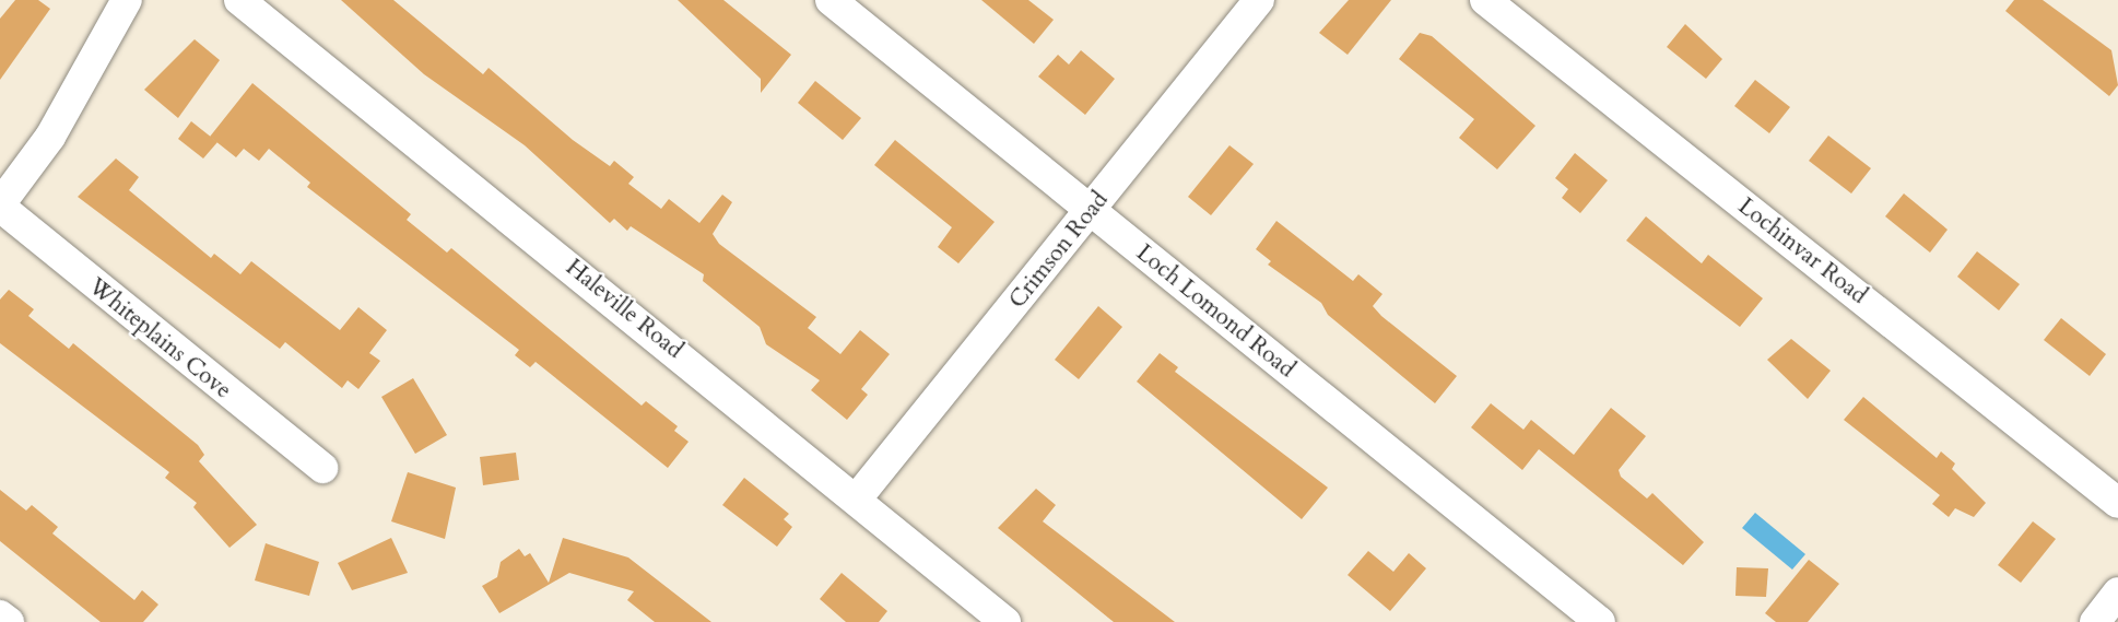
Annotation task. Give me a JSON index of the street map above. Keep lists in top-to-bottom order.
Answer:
{
  "streets": {
    "street": [
      "Crimson Road",
      "Lochinvar Road",
      "Haleville Road",
      "Loch Lomond Road",
      "Whiteplains Cove"
    ]
  },
  "crossings": [
    ["Crimson Road", "Haleville Road"],
    ["Crimson Road", "Loch Lomond Road"]
  ]
}
